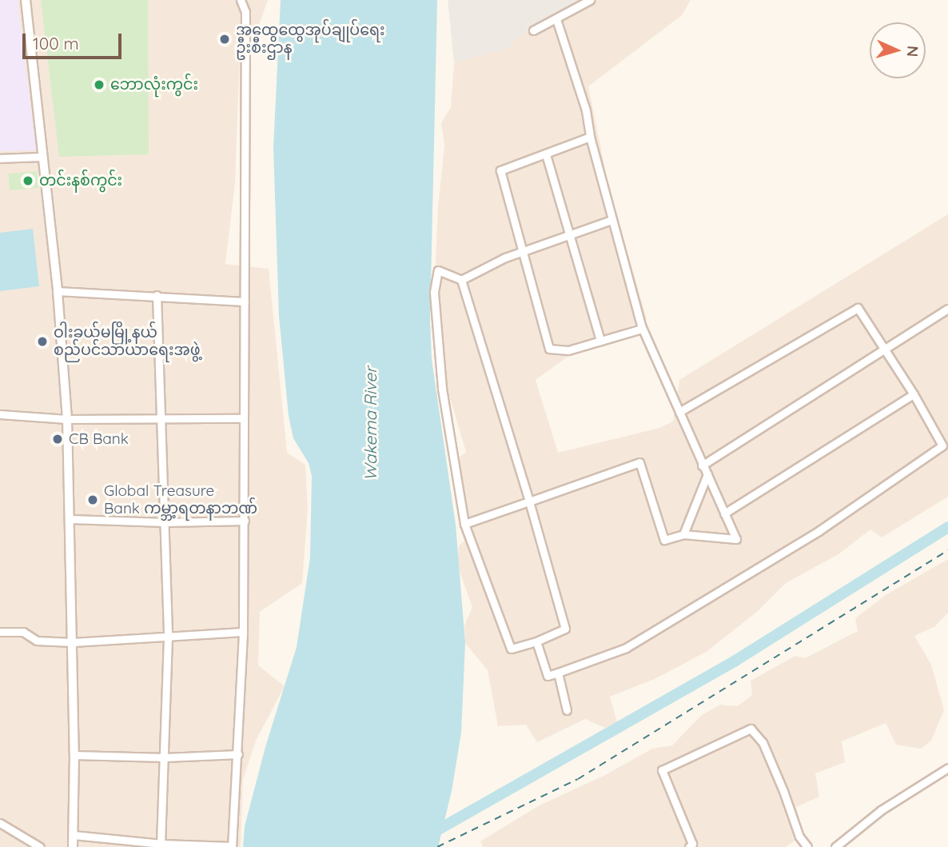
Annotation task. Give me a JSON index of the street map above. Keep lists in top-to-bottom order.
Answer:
{
  "water": ["Wakema River"],
  "places": [
    "အထွေထွေအုပ်ချုပ်ရေး ဦးစီးဌာန",
    "ဘောလုံးကွင်း",
    "တင်းနစ်ကွင်း",
    "ဝါးခယ်မမြို့နယ် စည်ပင်သာယာရေးအဖွဲ့",
    "CB Bank",
    "Global Treasure Bank ကမ္ဘာ့ရတနာဘဏ်"
  ],
  "scale_bar": "100 m",
  "north": "right"
}
